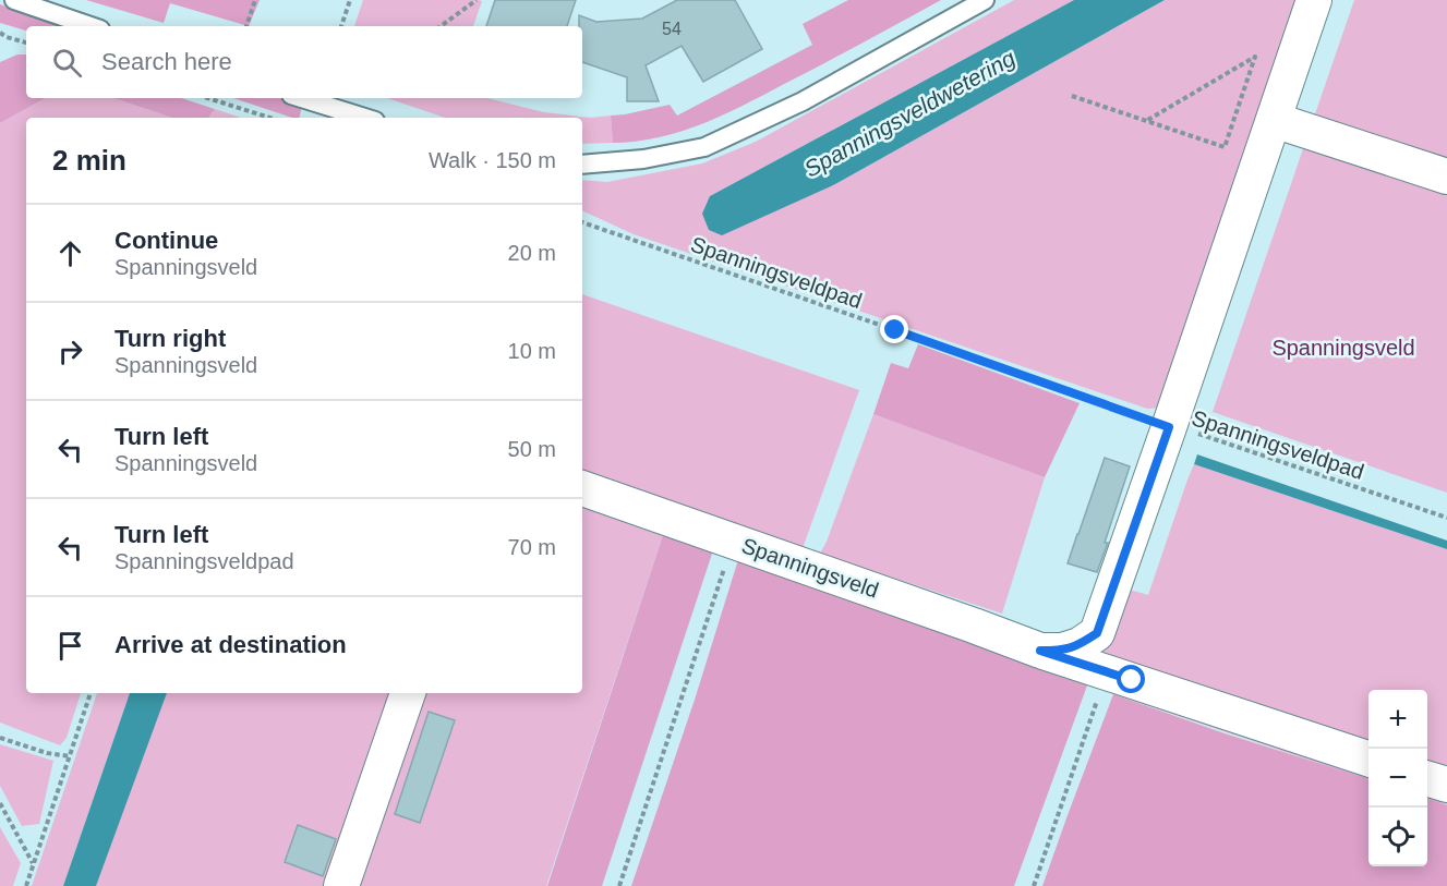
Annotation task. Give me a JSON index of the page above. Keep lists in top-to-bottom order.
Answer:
{
  "streets": {
    "street": ["Spanningsveld"],
    "path": ["Spanningsveldpad"]
  },
  "crossings": [
    ["Spanningsveldpad", "Spanningsveld"]
  ],
  "water": ["Spanningsveldwetering"],
  "parks": ["Spanningsveld"],
  "house_numbers": ["54"],
  "page": {
    "search": "Search here",
    "heading": ["2 min", "Walk · 150 m"],
    "list": [
      ["Continue", "Spanningsveld", "20 m"],
      ["Turn right", "Spanningsveld", "10 m"],
      ["Turn left", "Spanningsveld", "50 m"],
      ["Turn left", "Spanningsveldpad", "70 m"],
      "Arrive at destination"
    ],
    "map_buttons": ["+", "−"]
  }
}
